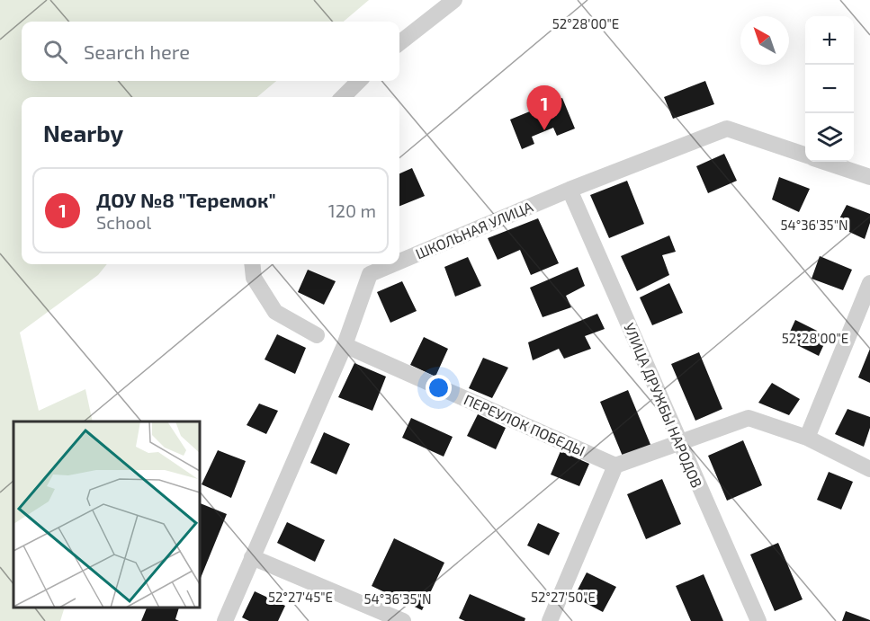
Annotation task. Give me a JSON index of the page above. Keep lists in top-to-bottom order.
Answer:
{
  "streets": {
    "street": ["ШКОЛЬНАЯ УЛИЦА", "УЛИЦА ДРУЖБЫ НАРОДОВ", "ПЕРЕУЛОК ПОБЕДЫ"]
  },
  "crossings": [
    ["ШКОЛЬНАЯ УЛИЦА", "УЛИЦА ДРУЖБЫ НАРОДОВ"],
    ["ШКОЛЬНАЯ УЛИЦА", "ПЕРЕУЛОК ПОБЕДЫ"]
  ],
  "north": "top left",
  "page": {
    "map_buttons": ["+", "−"],
    "search": "Search here",
    "pins": "1",
    "heading": "Nearby",
    "list": [
      {
        "mark": "1",
        "name": "ДОУ №8 \"Теремок\"",
        "note": "School",
        "value": "120 m"
      }
    ]
  },
  "coordinates": [
    "52°28'00\"E",
    "54°36'35\"N",
    "52°27'45\"E",
    "52°27'50\"E"
  ]
}
